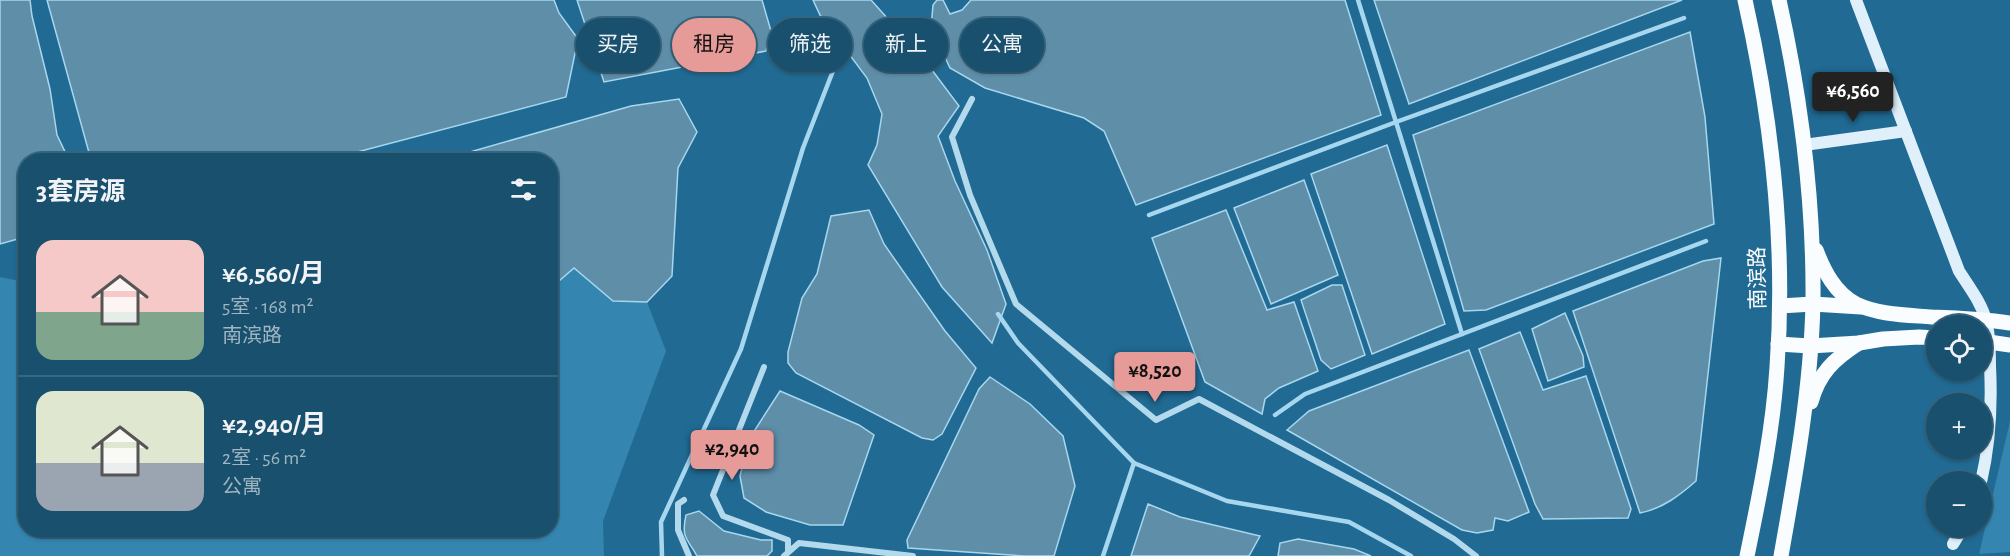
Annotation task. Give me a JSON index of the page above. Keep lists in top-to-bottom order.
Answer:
{
  "streets": {
    "main road": ["南滨路"]
  },
  "page": {
    "chip": [
      "买房",
      "租房",
      "筛选",
      "新上",
      "公寓"
    ],
    "price": ["¥6,560", "¥8,520", "¥2,940"],
    "heading": "3套房源",
    "list": [
      {
        "name": "¥6,560/月",
        "note": "5室 · 168 m² · 南滨路"
      },
      {
        "name": "¥2,940/月",
        "note": "2室 · 56 m² · 公寓"
      }
    ],
    "map_buttons": ["+", "−"]
  }
}
